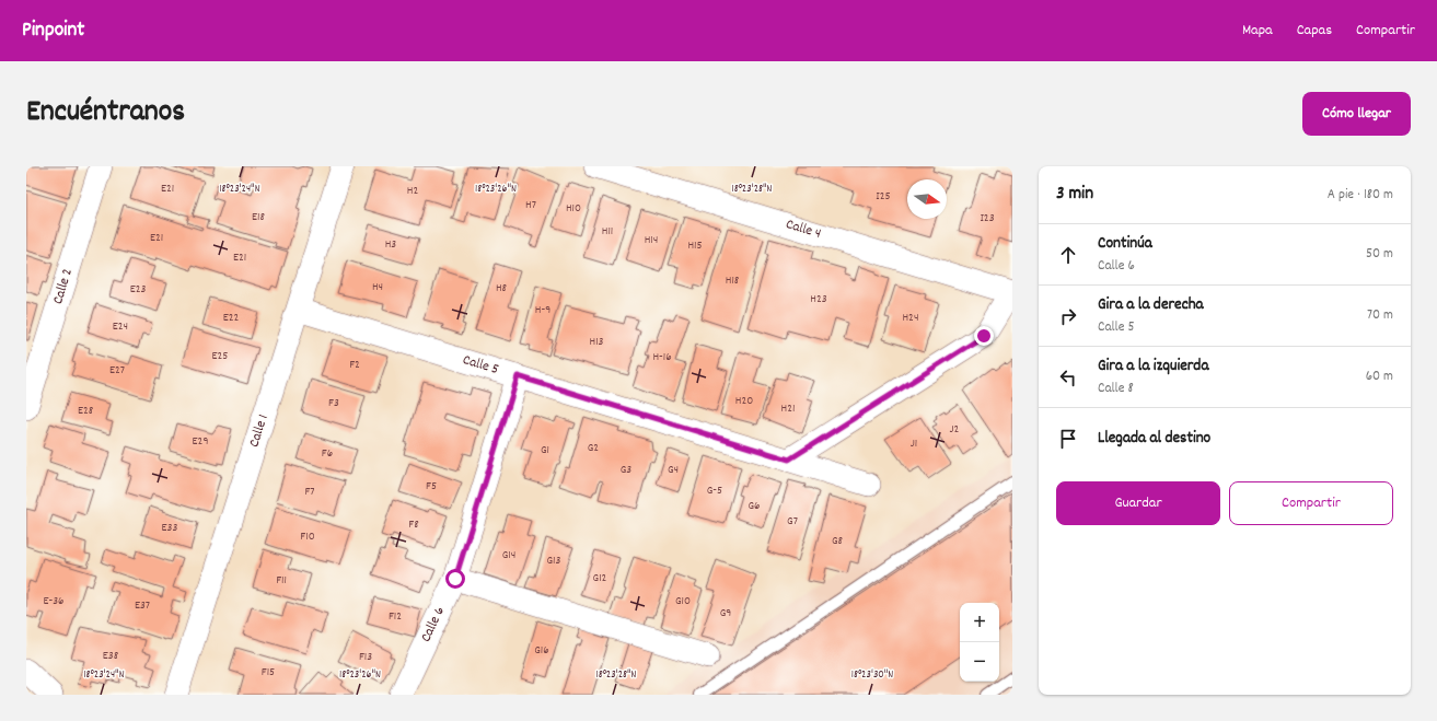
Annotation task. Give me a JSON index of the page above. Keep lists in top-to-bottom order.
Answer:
{
  "streets": {
    "street": [
      "Calle 4",
      "Calle 2",
      "Calle 5",
      "Calle 1",
      "Calle 6"
    ]
  },
  "crossings": [
    ["Calle 5", "Calle 1"],
    ["Calle 5", "Calle 6"]
  ],
  "house_numbers": [
    "E21",
    "H2",
    "I25",
    "H7",
    "H10",
    "E18",
    "I23",
    "H11",
    "E21",
    "H14",
    "H3",
    "H15",
    "E21",
    "H18",
    "H4",
    "H8",
    "E23",
    "H23",
    "H-9",
    "E22",
    "H24",
    "E24",
    "H13",
    "E25",
    "H-16",
    "F2",
    "E27",
    "H20",
    "F3",
    "H21",
    "E28",
    "J2",
    "E29",
    "J1",
    "G2",
    "G1",
    "F6",
    "G3",
    "G4",
    "F5",
    "G-5",
    "F7",
    "G6",
    "G7",
    "F8",
    "E33",
    "F10",
    "G8",
    "G14",
    "G13",
    "G12",
    "F11",
    "E-36",
    "G10",
    "E37",
    "G9",
    "F12",
    "G16",
    "E38",
    "F13",
    "F15"
  ],
  "north": "right",
  "page": {
    "header": "Pinpoint",
    "nav": ["Mapa", "Capas", "Compartir"],
    "title": "Encuéntranos",
    "buttons": [
      "Cómo llegar",
      ["Guardar", "Compartir"]
    ],
    "heading": ["3 min", "A pie · 180 m"],
    "list": [
      ["Continúa", "Calle 6", "50 m"],
      ["Gira a la derecha", "Calle 5", "70 m"],
      ["Gira a la izquierda", "Calle 8", "60 m"],
      "Llegada al destino"
    ],
    "map_buttons": ["+", "−"]
  },
  "coordinates": [
    "18°23'24\"N",
    "18°23'26\"N",
    "18°23'28\"N",
    "18°23'30\"N"
  ]
}
